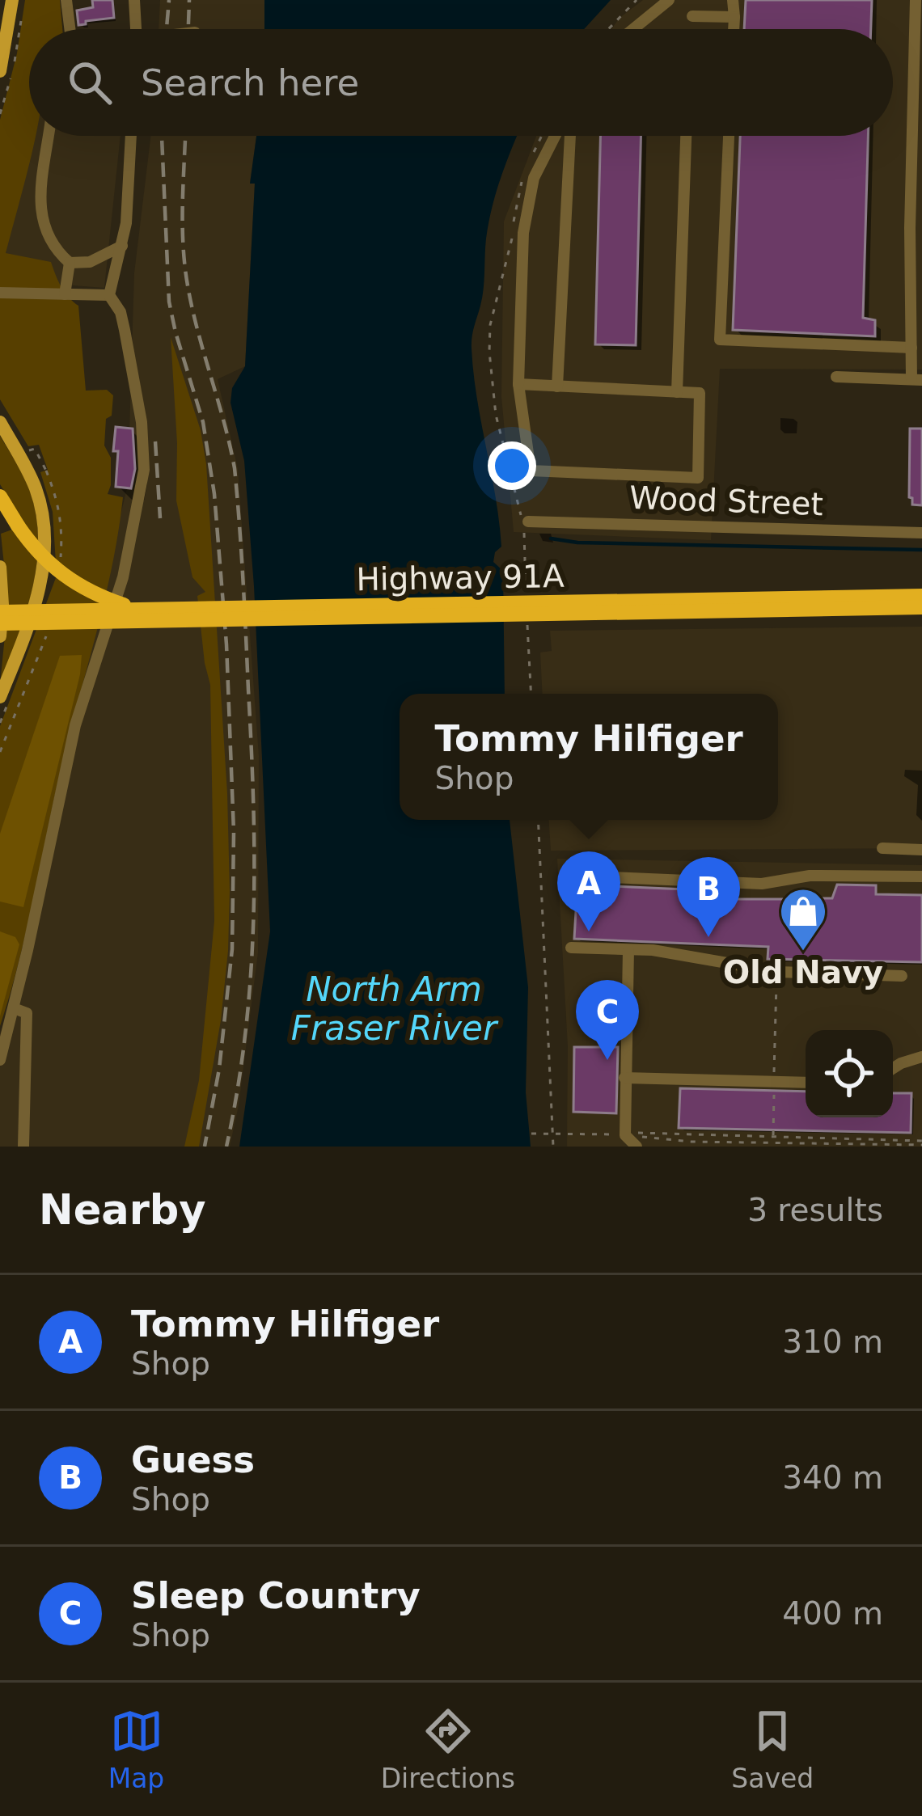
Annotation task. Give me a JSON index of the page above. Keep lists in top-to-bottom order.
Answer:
{
  "streets": {
    "highway": ["Highway 91A"],
    "street": ["Wood Street"]
  },
  "water": ["North Arm Fraser River"],
  "places": {
    "shop": ["Old Navy"]
  },
  "page": {
    "search": "Search here",
    "popup": ["Tommy Hilfiger", "Shop"],
    "pins": ["A", "B", "C"],
    "heading": ["Nearby", "3 results"],
    "list": [
      {
        "mark": "A",
        "name": "Tommy Hilfiger",
        "note": "Shop",
        "value": "310 m"
      },
      {
        "mark": "B",
        "name": "Guess",
        "note": "Shop",
        "value": "340 m"
      },
      {
        "mark": "C",
        "name": "Sleep Country",
        "note": "Shop",
        "value": "400 m"
      }
    ],
    "nav": ["Map", "Directions", "Saved"]
  }
}
